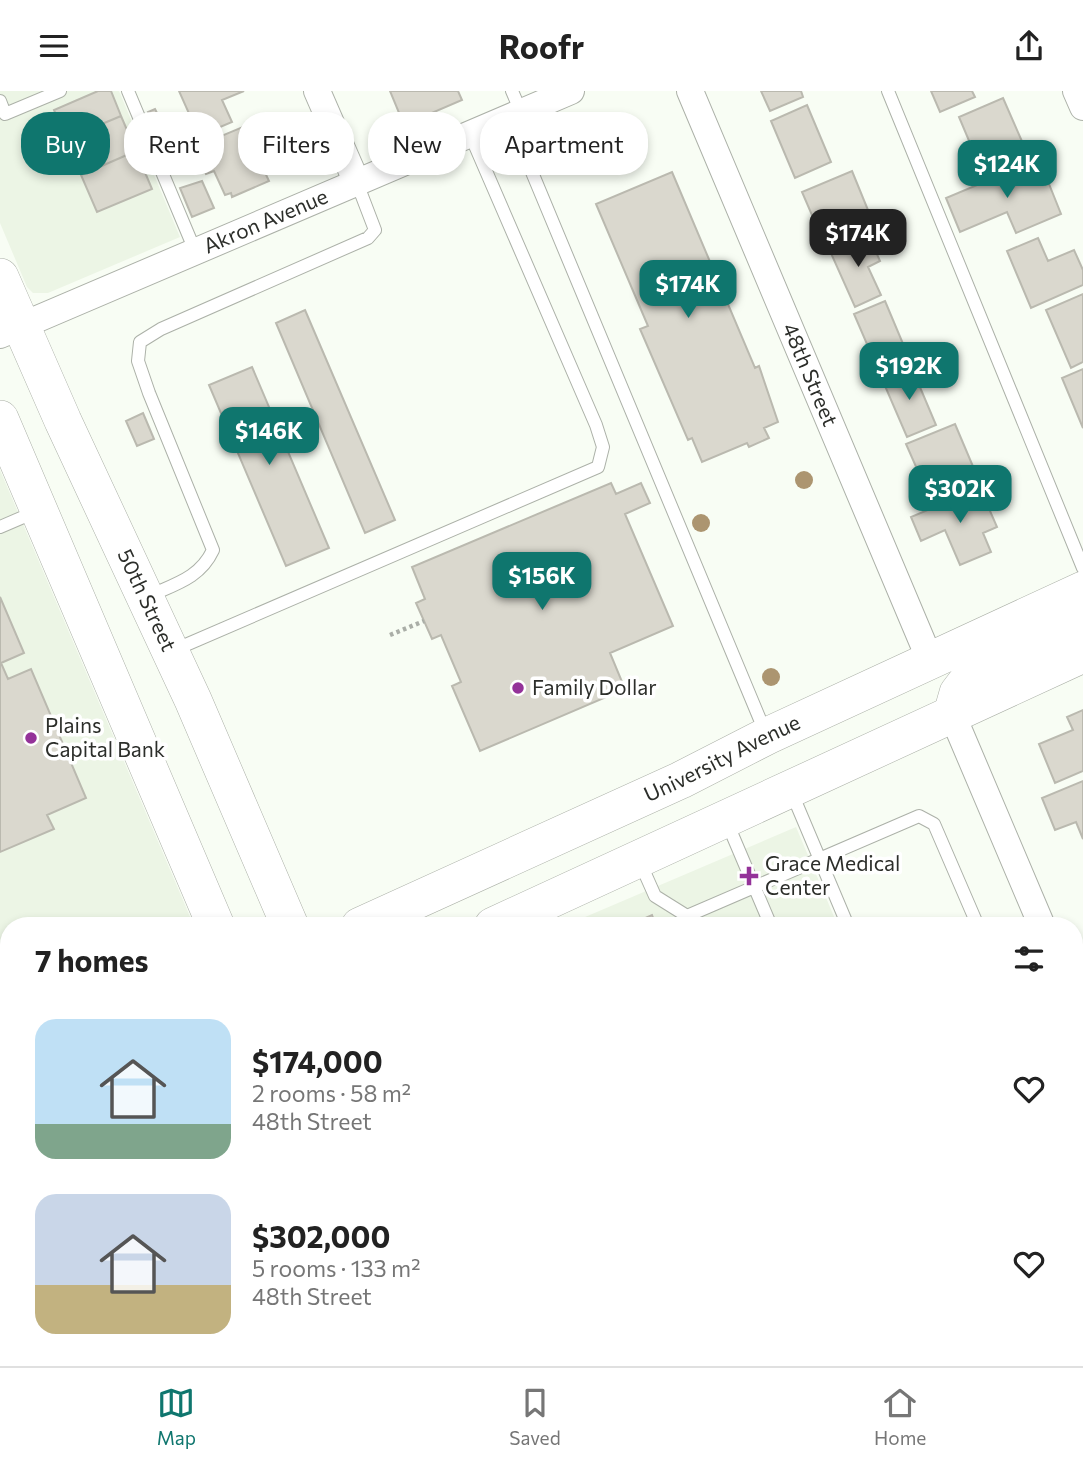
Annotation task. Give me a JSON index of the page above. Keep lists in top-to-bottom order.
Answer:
{
  "streets": {
    "main road": ["50th Street", "University Avenue"],
    "street": ["Akron Avenue", "48th Street"]
  },
  "crossings": [
    ["Akron Avenue", "50th Street"],
    ["48th Street", "University Avenue"]
  ],
  "places": {
    "other": ["Family Dollar", "Plains Capital Bank"],
    "health": ["Grace Medical Center"]
  },
  "page": {
    "header": "Roofr",
    "chip": [
      "Buy",
      "Rent",
      "Filters",
      "New",
      "Apartment"
    ],
    "price": [
      "$124K",
      "$174K",
      "$174K",
      "$192K",
      "$146K",
      "$302K",
      "$156K"
    ],
    "heading": "7 homes",
    "list": [
      {
        "name": "$174,000",
        "note": "2 rooms · 58 m² · 48th Street"
      },
      {
        "name": "$302,000",
        "note": "5 rooms · 133 m² · 48th Street"
      }
    ],
    "tabs": ["Map", "Saved", "Home"]
  }
}
